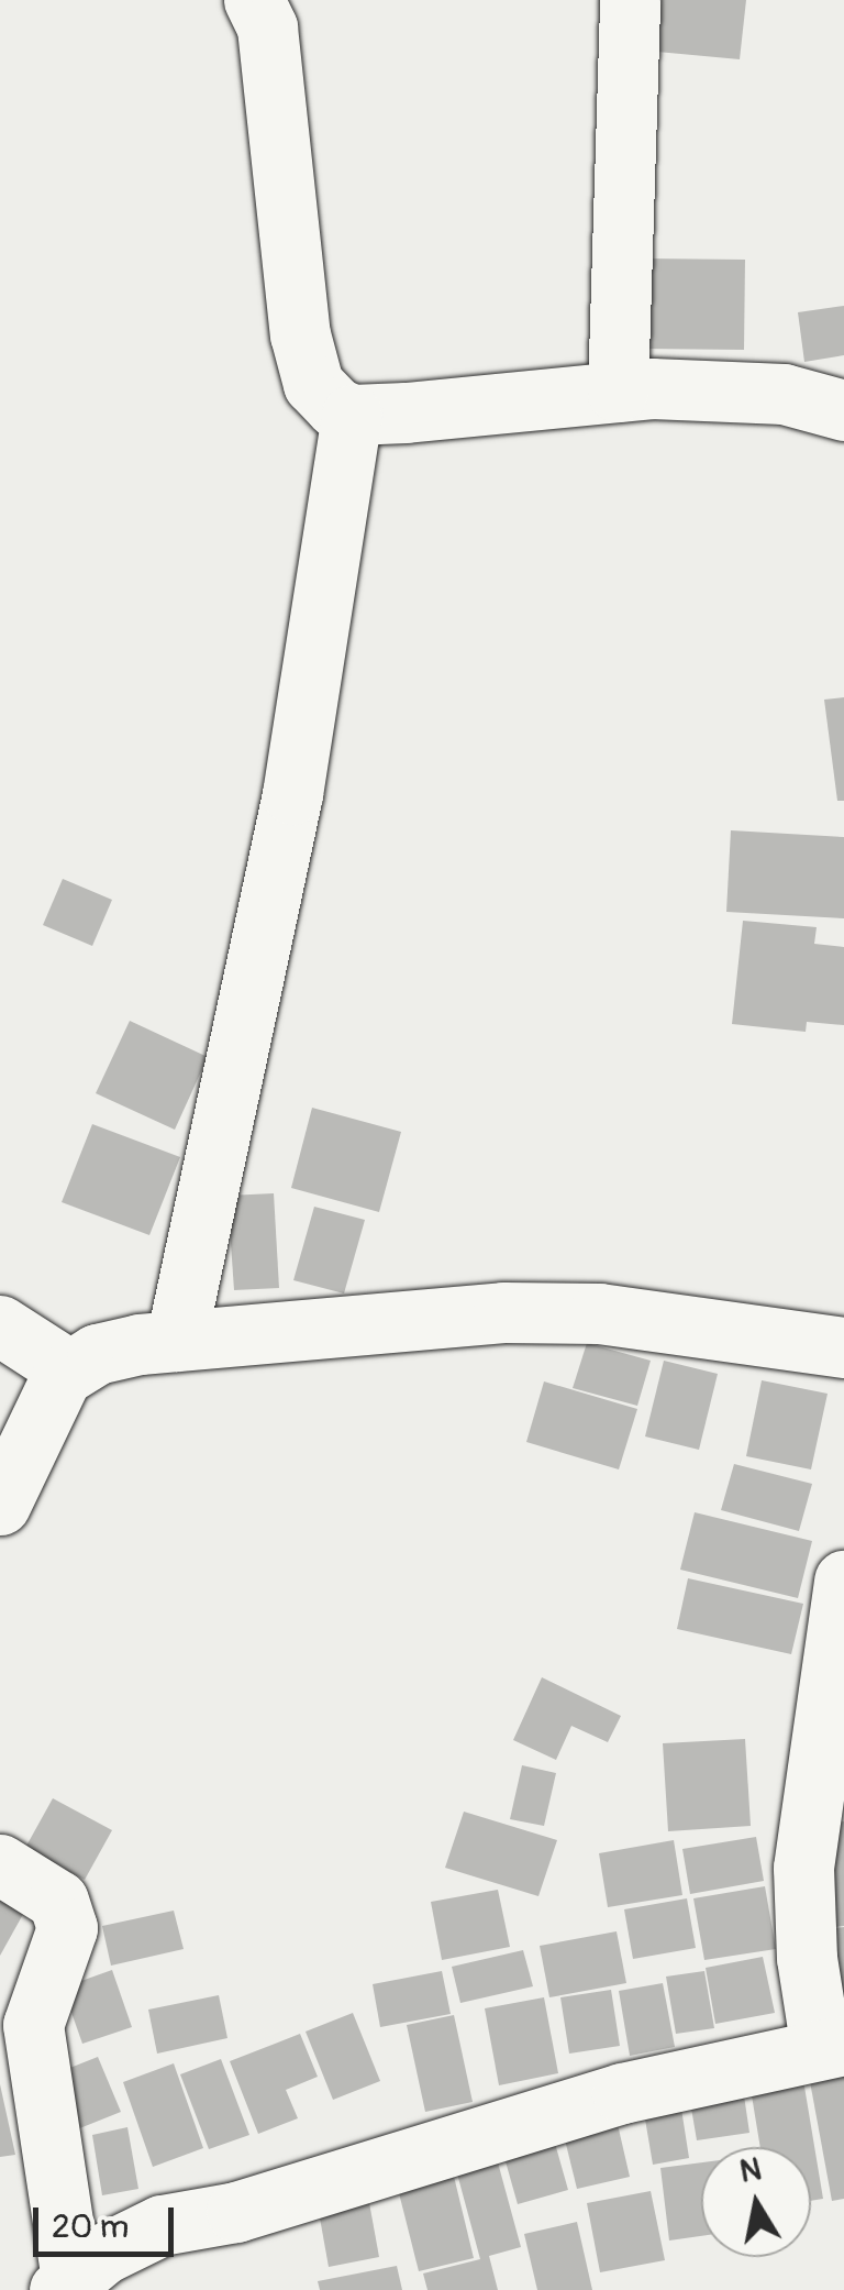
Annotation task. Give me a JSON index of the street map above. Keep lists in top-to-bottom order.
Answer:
{
  "scale_bar": "20 m",
  "north": "top"
}
